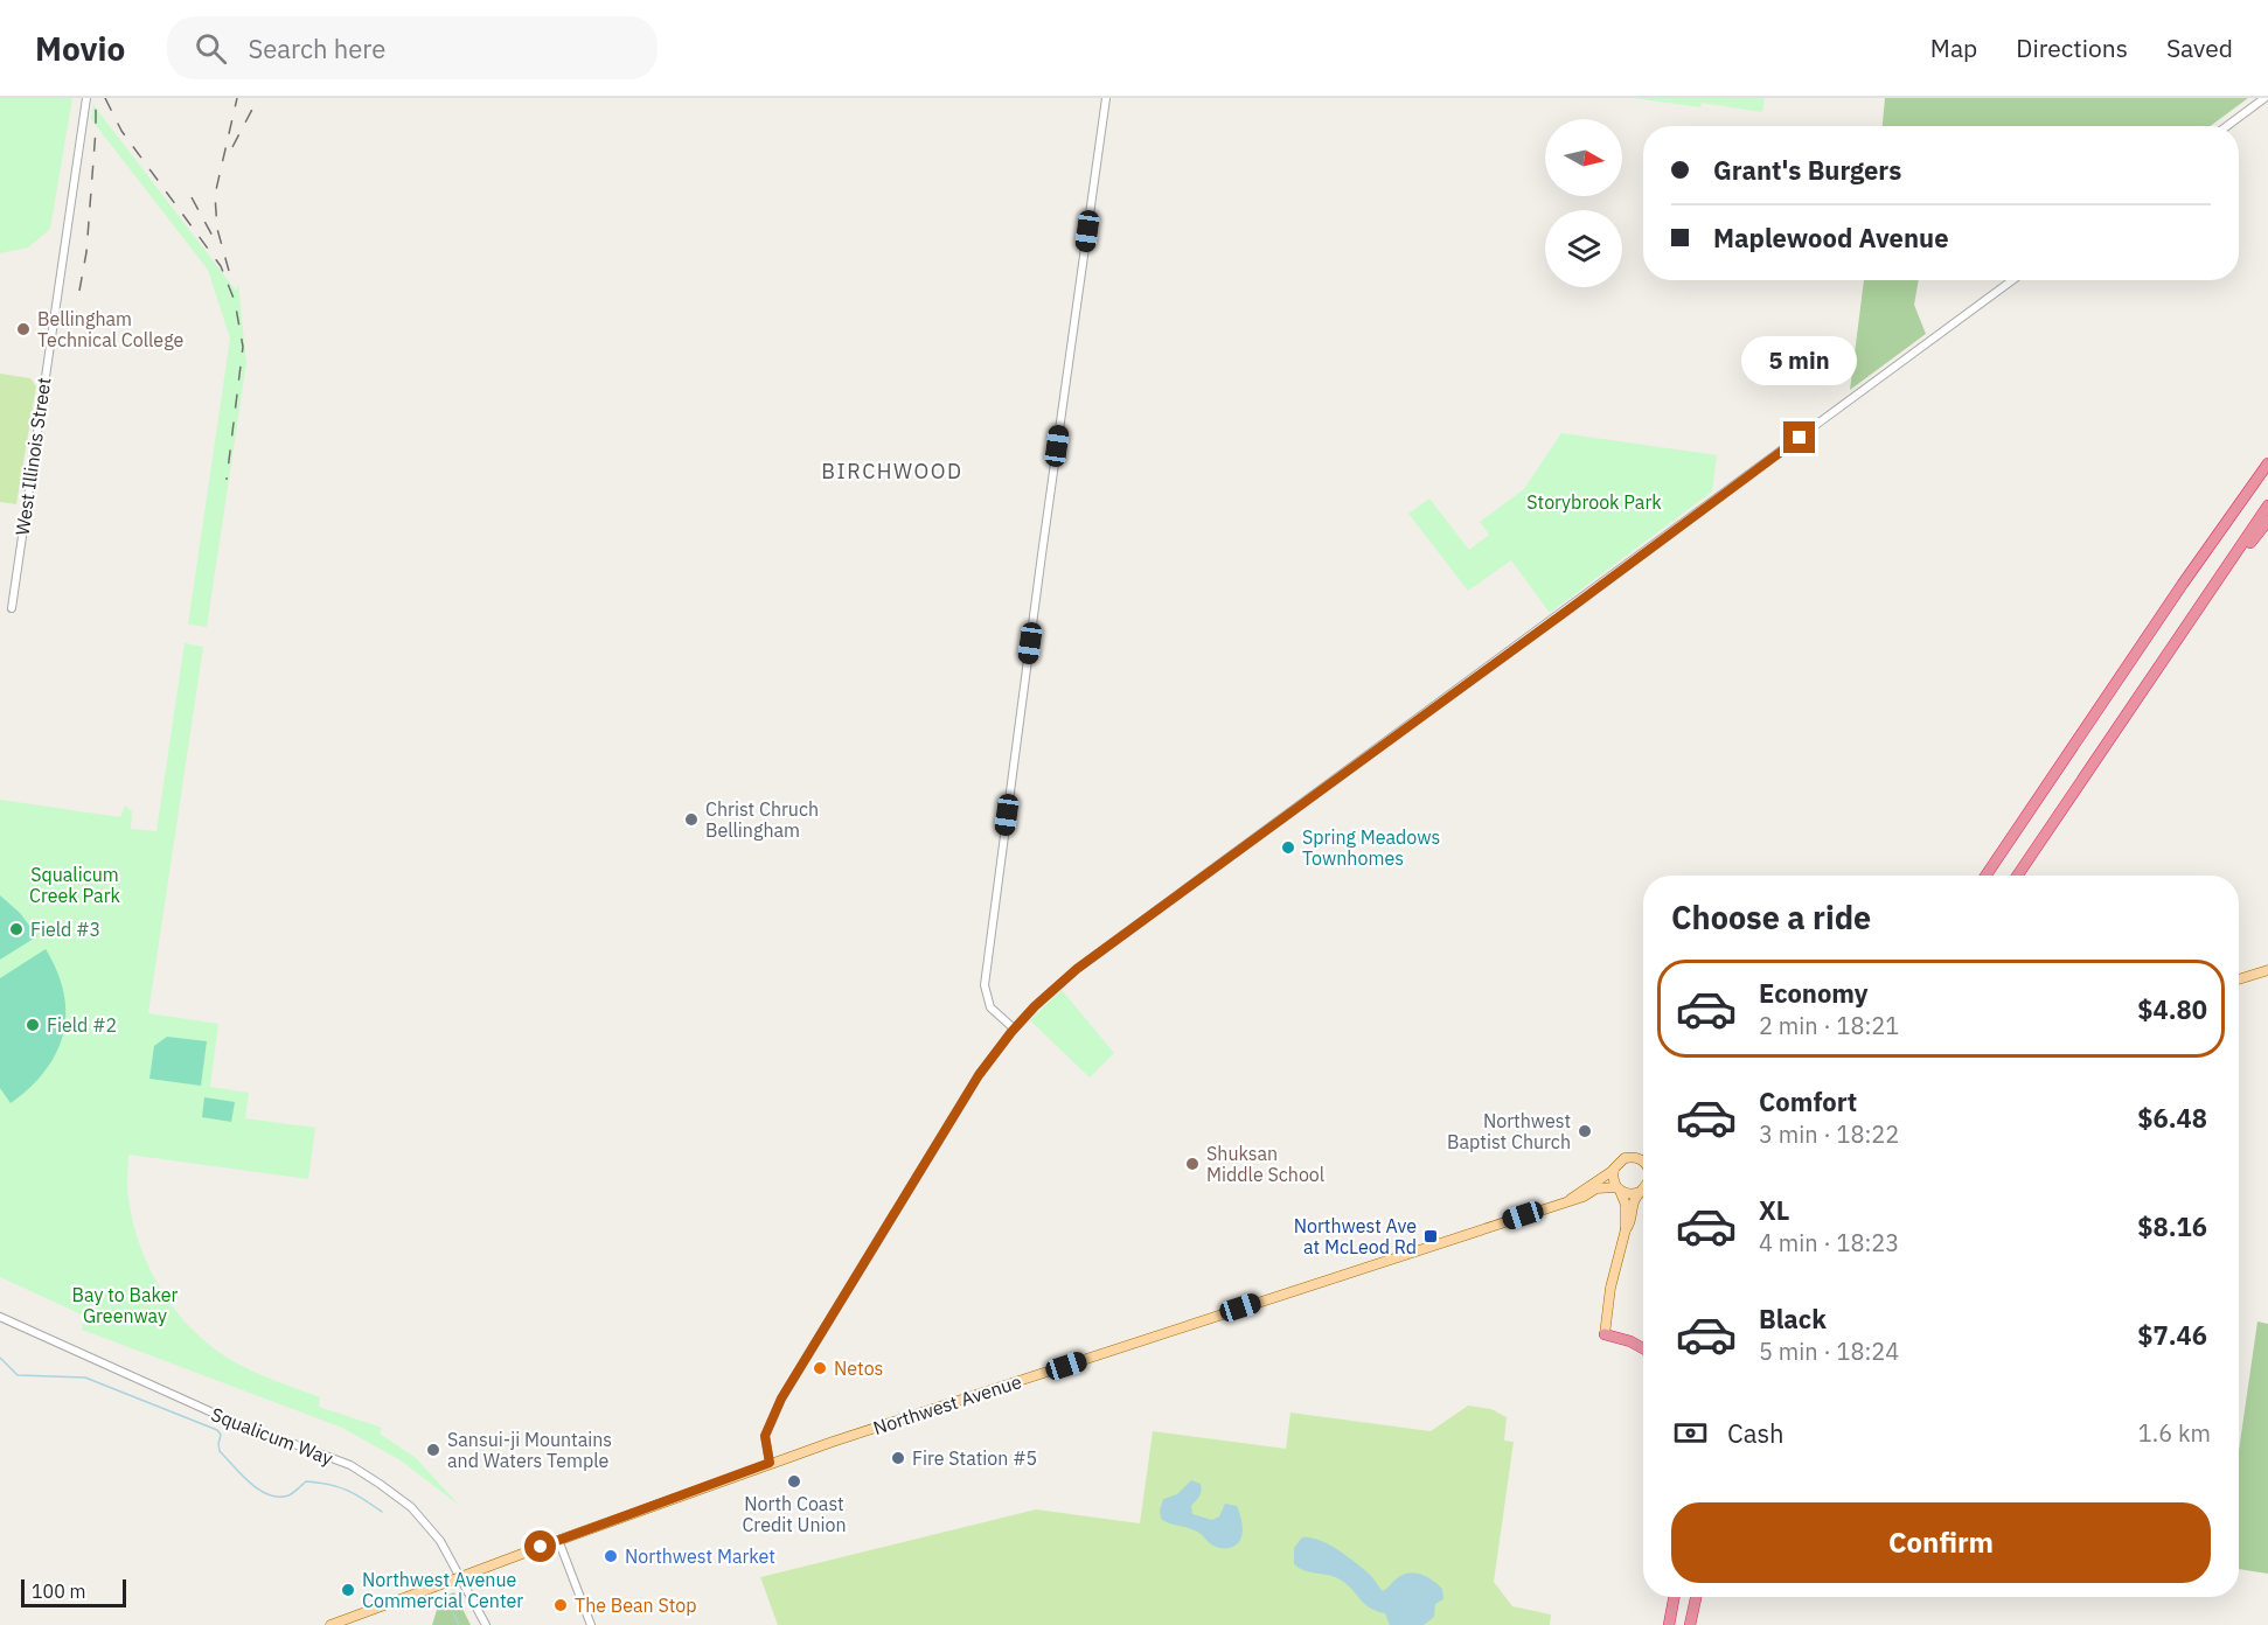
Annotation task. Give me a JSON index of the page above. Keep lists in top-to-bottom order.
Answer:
{
  "streets": {
    "main road": ["Northwest Avenue"],
    "street": ["West Illinois Street", "Squalicum Way"]
  },
  "districts": ["BIRCHWOOD"],
  "parks": ["Storybrook Park", "Squalicum Creek Park", "Bay to Baker Greenway"],
  "places": {
    "other": [
      "Bellingham Technical College",
      "Christ Chruch Bellingham",
      "Spring Meadows Townhomes",
      "Field #3",
      "Field #2",
      "Northwest Baptist Church",
      "Shuksan Middle School",
      "Netos",
      "Sansui-ji Mountains and Waters Temple",
      "Fire Station #5",
      "North Coast Credit Union",
      "Northwest Market",
      "Northwest Avenue Commercial Center",
      "The Bean Stop"
    ],
    "transit": ["Northwest Ave at McLeod Rd"]
  },
  "scale_bar": "100 m",
  "north": "right",
  "page": {
    "header": "Movio",
    "search": "Search here",
    "nav": ["Map", "Directions", "Saved"],
    "banner": ["Grant's Burgers", "Maplewood Avenue"],
    "bubble": "5 min",
    "heading": "Choose a ride",
    "list": [
      {
        "name": "Economy",
        "note": "2 min · 18:21",
        "value": "$4.80"
      },
      {
        "name": "Comfort",
        "note": "3 min · 18:22",
        "value": "$6.48"
      },
      {
        "name": "XL",
        "note": "4 min · 18:23",
        "value": "$8.16"
      },
      {
        "name": "Black",
        "note": "5 min · 18:24",
        "value": "$7.46"
      }
    ],
    "pay": ["Cash", "1.6 km"],
    "buttons": "Confirm",
    "scale": "100 m"
  }
}
